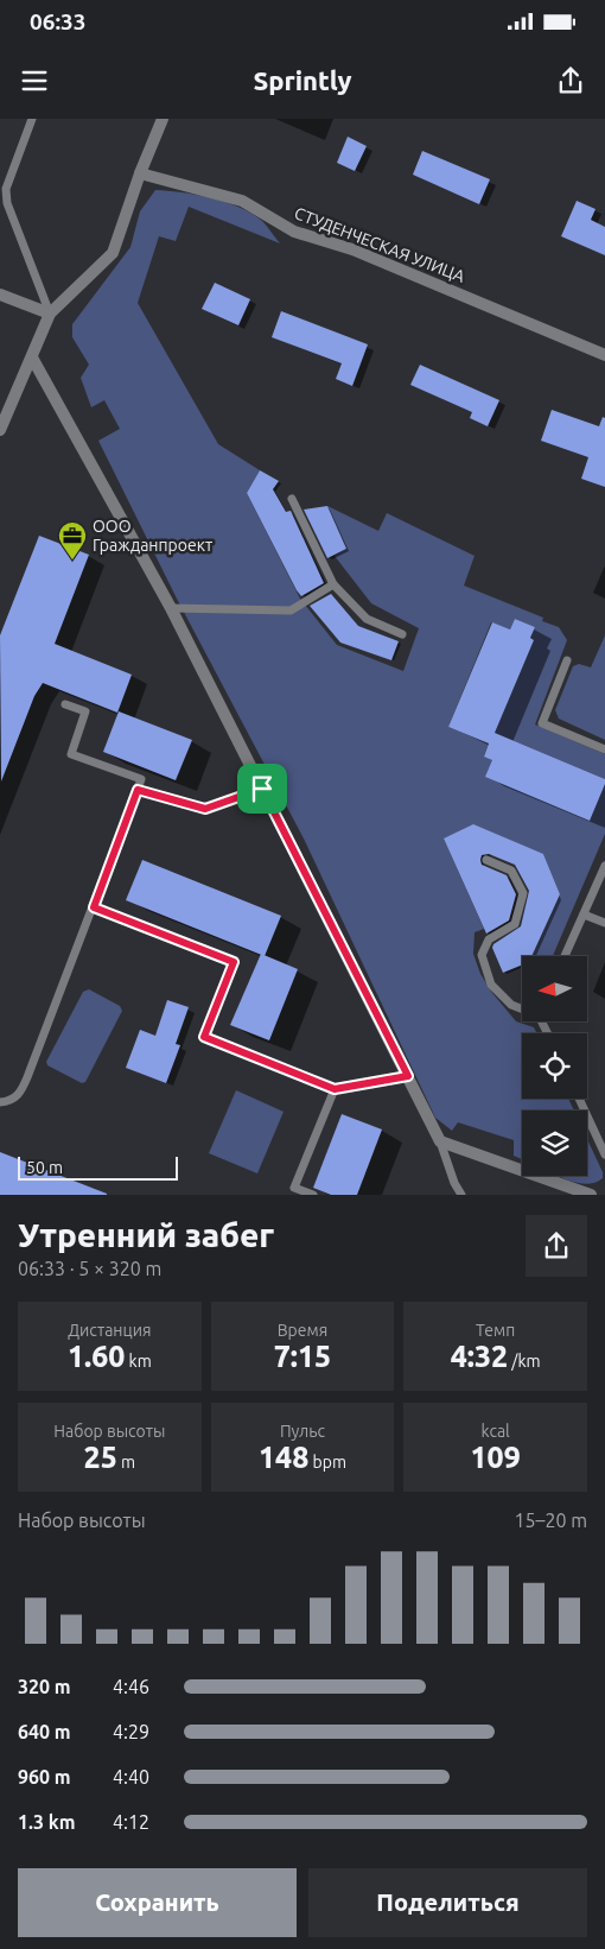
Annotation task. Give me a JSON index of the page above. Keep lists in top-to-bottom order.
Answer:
{
  "streets": {
    "street": ["СТУДЕНЧЕСКАЯ УЛИЦА"]
  },
  "places": {
    "office": ["ООО Гражданпроект"]
  },
  "scale_bar": "50 m",
  "north": "left",
  "page": {
    "status": "06:33",
    "header": "Sprintly",
    "scale": "50 m",
    "heading": ["Утренний забег", "06:33 · 5 × 320 m"],
    "stats": [
      ["Дистанция", "1.60 km"],
      ["Время", "7:15"],
      ["Темп", "4:32 /km"],
      ["Набор высоты", "25 m"],
      ["Пульс", "148 bpm"],
      ["kcal", "109"]
    ],
    "chart": ["Набор высоты", "15–20 m"],
    "list": [
      {
        "name": "320 m",
        "note": "4:46"
      },
      {
        "name": "640 m",
        "note": "4:29"
      },
      {
        "name": "960 m",
        "note": "4:40"
      },
      {
        "name": "1.3 km",
        "note": "4:12"
      }
    ],
    "buttons": ["Сохранить", "Поделиться"]
  }
}
